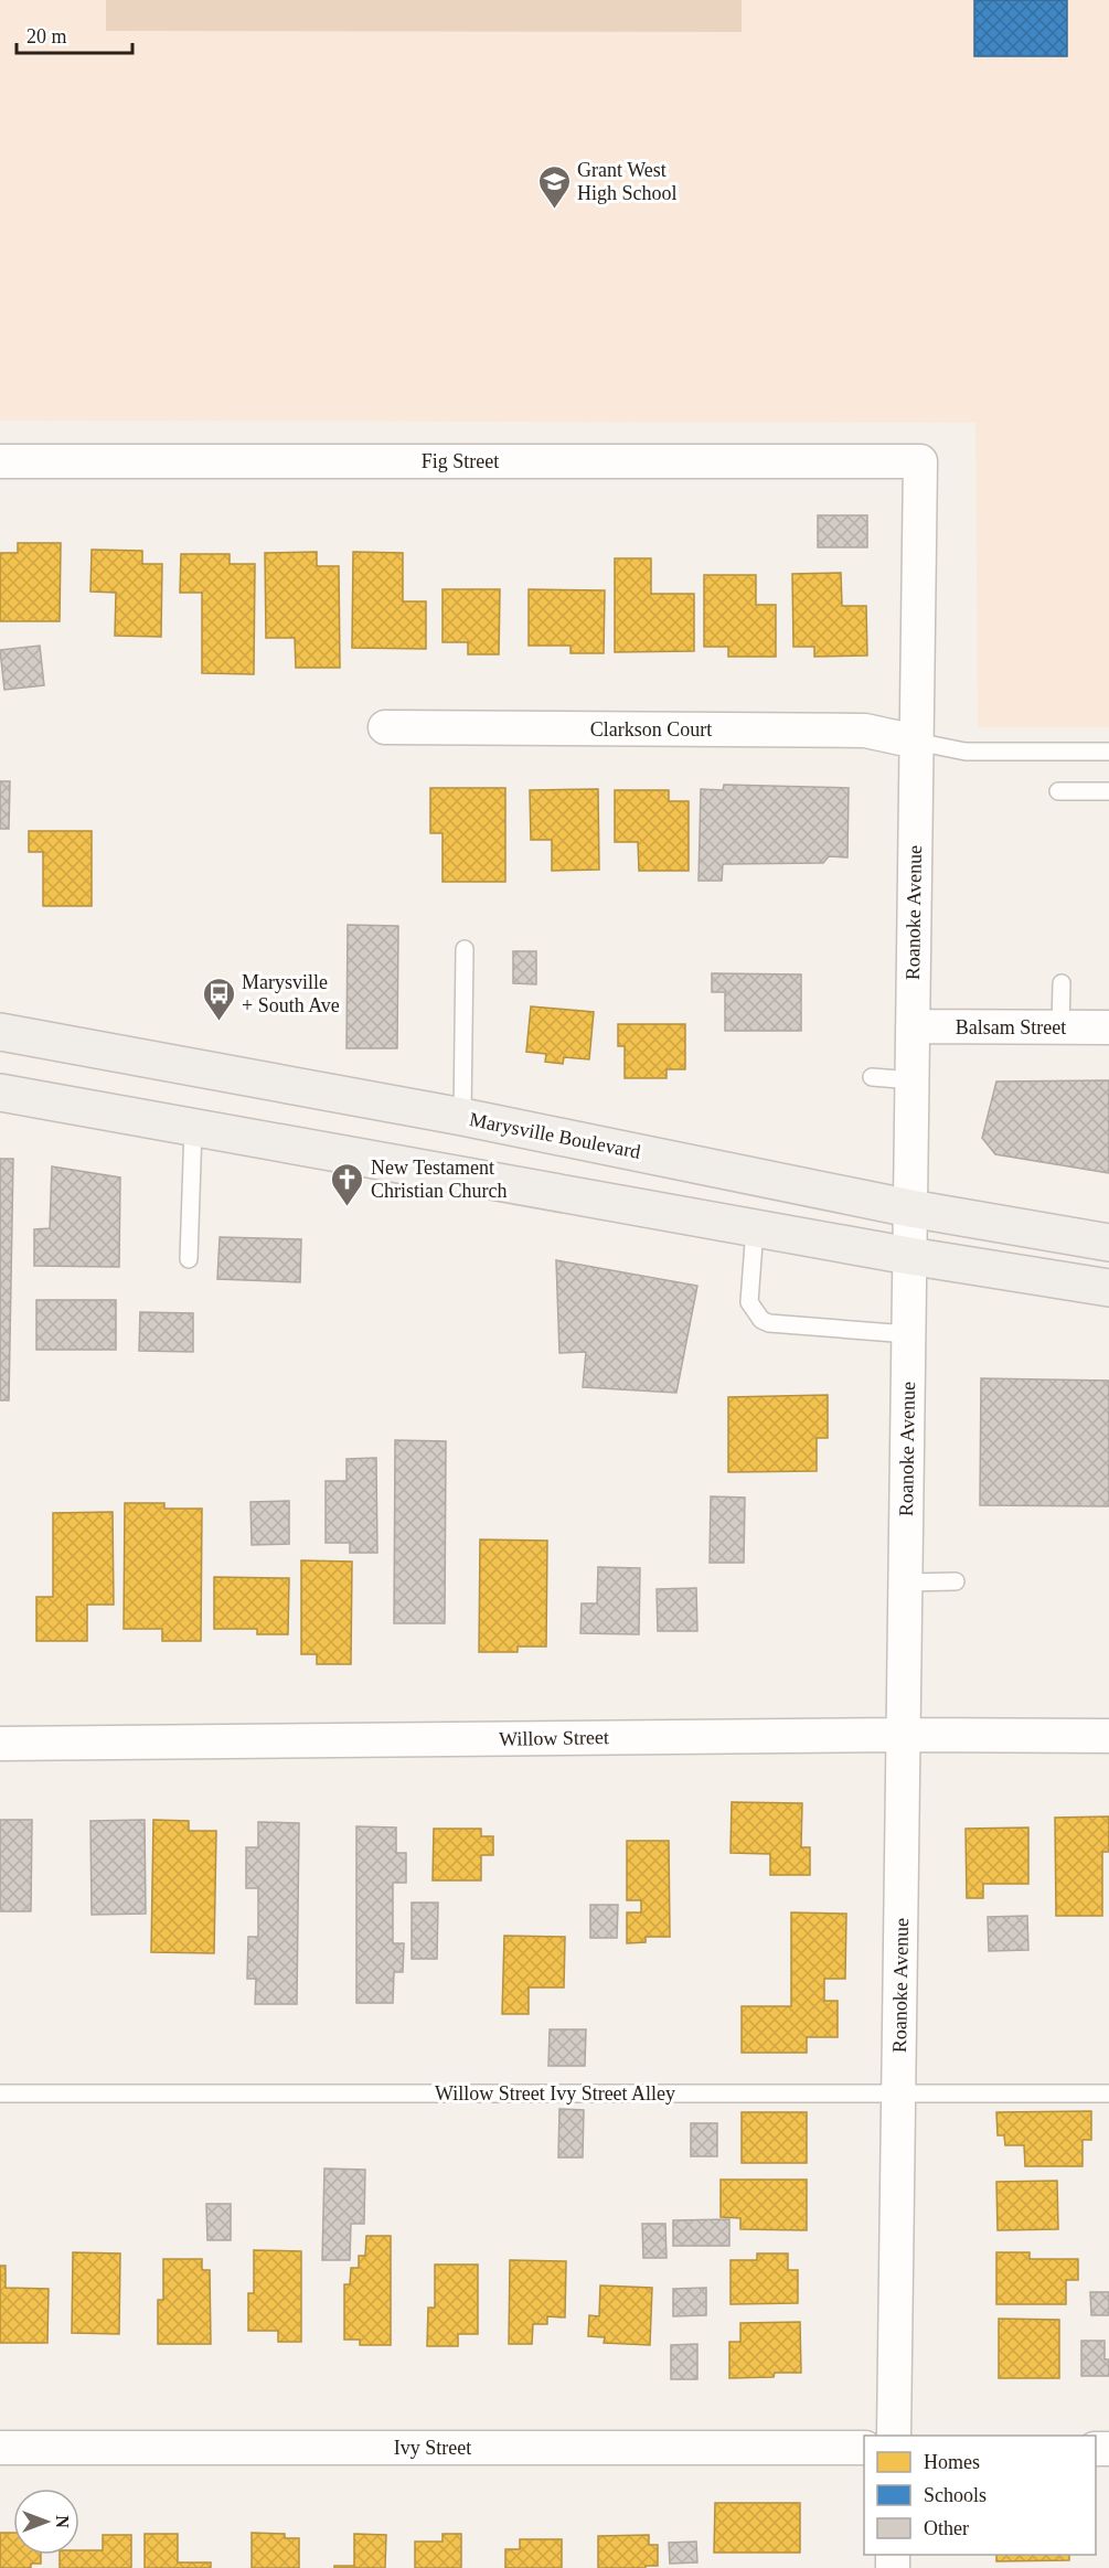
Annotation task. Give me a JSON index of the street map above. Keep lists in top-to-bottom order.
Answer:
{
  "streets": {
    "main road": ["Marysville Boulevard"],
    "street": [
      "Fig Street",
      "Clarkson Court",
      "Roanoke Avenue",
      "Balsam Street",
      "Willow Street",
      "Ivy Street"
    ],
    "lane": ["Willow Street Ivy Street Alley"]
  },
  "crossings": [
    ["Fig Street", "Roanoke Avenue"],
    ["Clarkson Court", "Roanoke Avenue"],
    ["Roanoke Avenue", "Balsam Street"],
    ["Roanoke Avenue", "Marysville Boulevard"],
    ["Roanoke Avenue", "Willow Street"],
    ["Roanoke Avenue", "Willow Street Ivy Street Alley"]
  ],
  "places": {
    "school or university": ["Grant West High School"],
    "bus stop": ["Marysville + South Ave"],
    "church": ["New Testament Christian Church"]
  },
  "legend": ["Homes", "Schools", "Other"],
  "scale_bar": "20 m",
  "north": "right"
}
